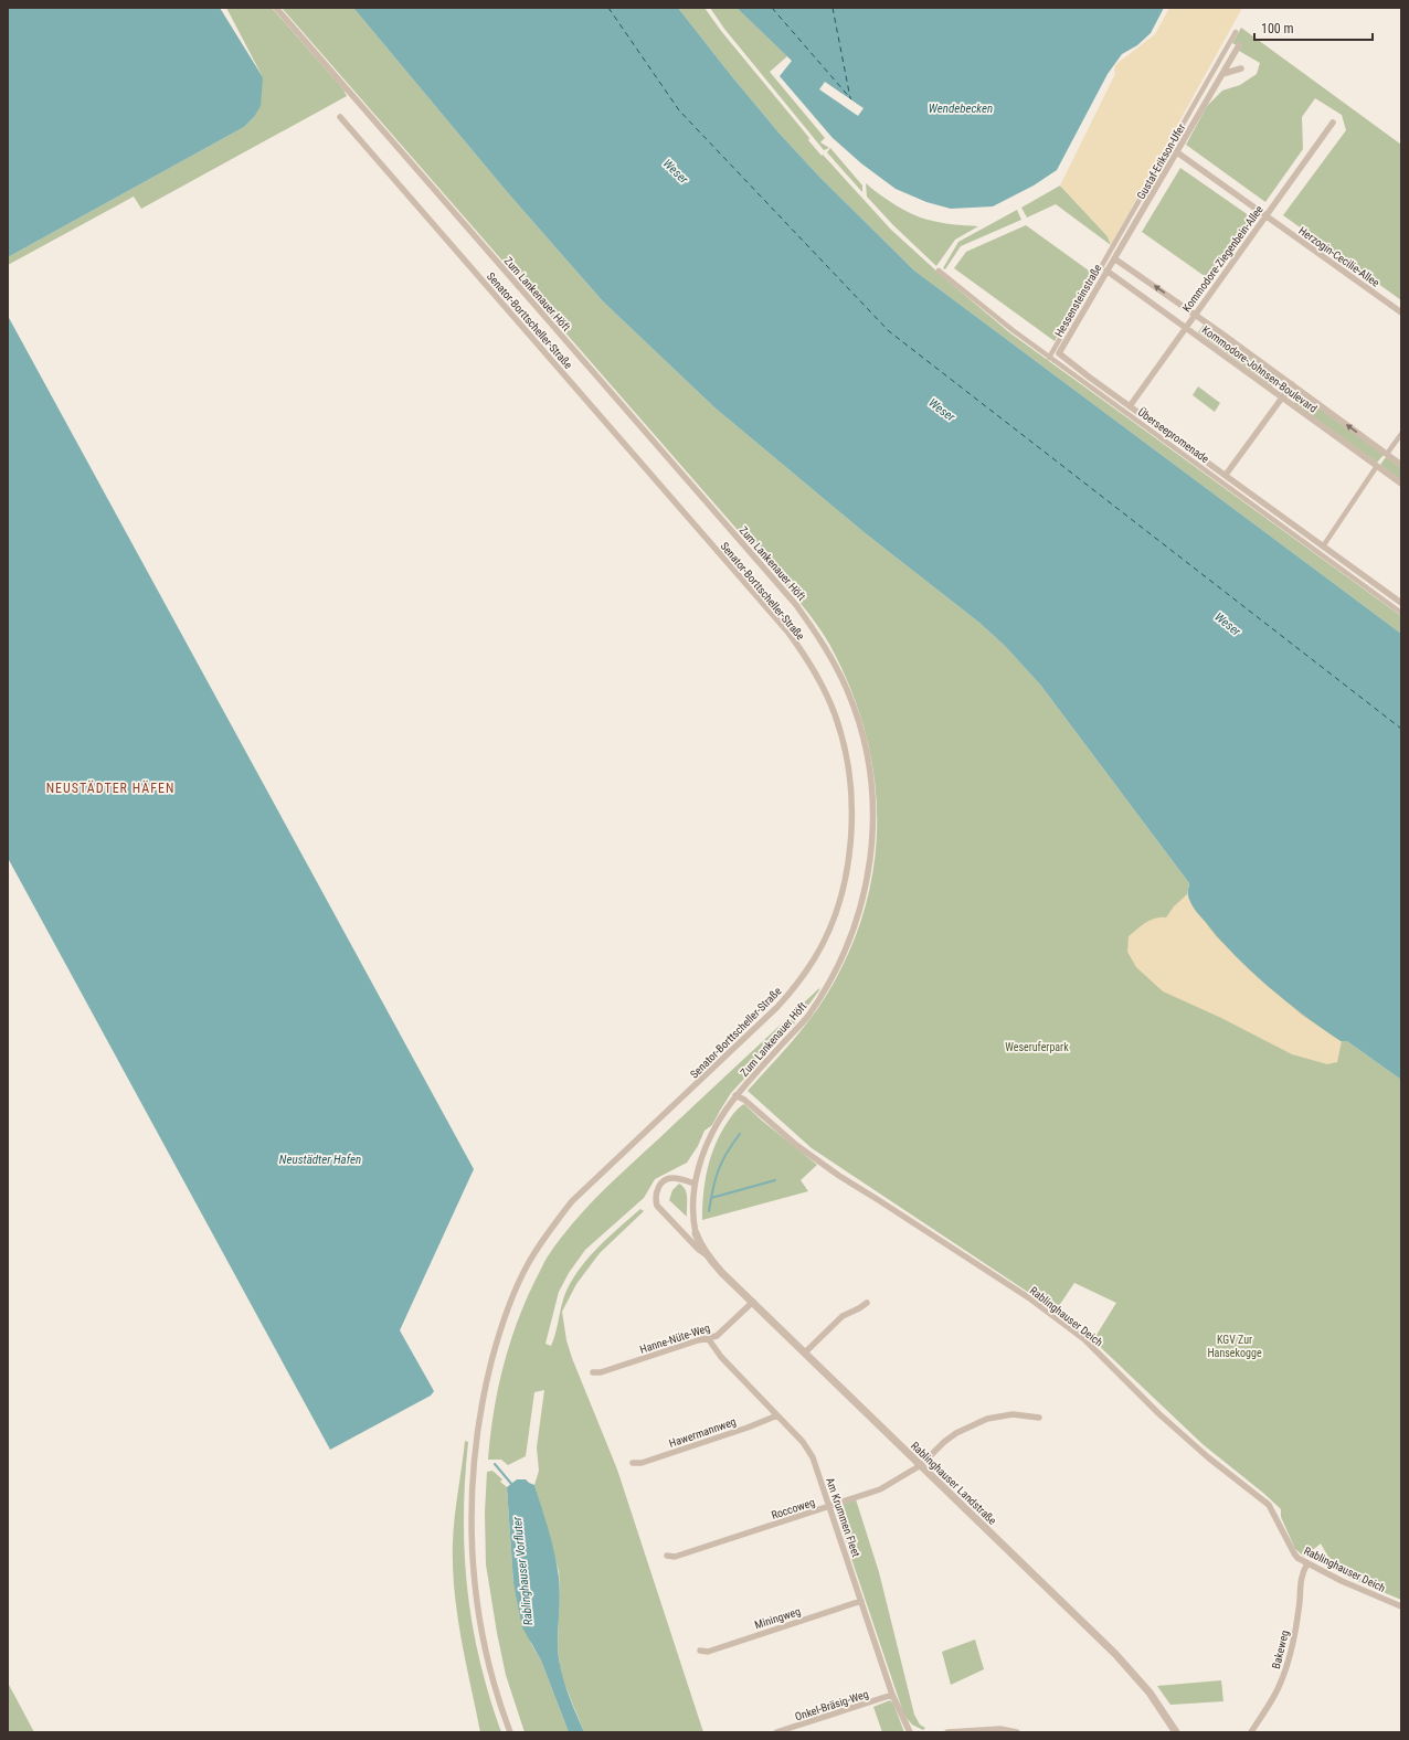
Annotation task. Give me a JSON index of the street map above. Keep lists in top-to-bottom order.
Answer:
{
  "streets": {
    "street": [
      "Gustaf-Erikson-Ufer",
      "Herzogin-Cecilie-Allee",
      "Kommodore-Ziegenbein-Allee",
      "Zum Lankenauer Höft",
      "Hessensteinstraße",
      "Senator-Borttscheller-Straße",
      "Kommodore-Johnsen-Boulevard",
      "Überseepromenade",
      "Rablinghauser Deich",
      "Hanne-Nüte-Weg",
      "Hawermannweg",
      "Rablinghauser Landstraße",
      "Roccoweg",
      "Am Krummen Fleet",
      "Miningweg",
      "Bakeweg",
      "Onkel-Bräsig-Weg"
    ]
  },
  "crossings": [
    ["Gustaf-Erikson-Ufer", "Herzogin-Cecilie-Allee"],
    ["Gustaf-Erikson-Ufer", "Hessensteinstraße"],
    ["Gustaf-Erikson-Ufer", "Kommodore-Johnsen-Boulevard"],
    ["Herzogin-Cecilie-Allee", "Kommodore-Ziegenbein-Allee"],
    ["Kommodore-Ziegenbein-Allee", "Kommodore-Johnsen-Boulevard"],
    ["Kommodore-Ziegenbein-Allee", "Überseepromenade"],
    ["Zum Lankenauer Höft", "Rablinghauser Deich"],
    ["Zum Lankenauer Höft", "Rablinghauser Landstraße"],
    ["Hessensteinstraße", "Kommodore-Johnsen-Boulevard"],
    ["Hessensteinstraße", "Überseepromenade"],
    ["Rablinghauser Deich", "Bakeweg"],
    ["Hanne-Nüte-Weg", "Rablinghauser Landstraße"],
    ["Hanne-Nüte-Weg", "Am Krummen Fleet"],
    ["Hawermannweg", "Am Krummen Fleet"],
    ["Rablinghauser Landstraße", "Roccoweg"],
    ["Roccoweg", "Am Krummen Fleet"],
    ["Am Krummen Fleet", "Miningweg"],
    ["Am Krummen Fleet", "Onkel-Bräsig-Weg"]
  ],
  "districts": ["NEUSTÄDTER HÄFEN"],
  "water": [
    "Wendebecken",
    "Weser",
    "Neustädter Hafen",
    "Rablinghauser Vorfluter"
  ],
  "parks": ["Weseruferpark", "KGV Zur Hansekogge"],
  "scale_bar": "100 m"
}
